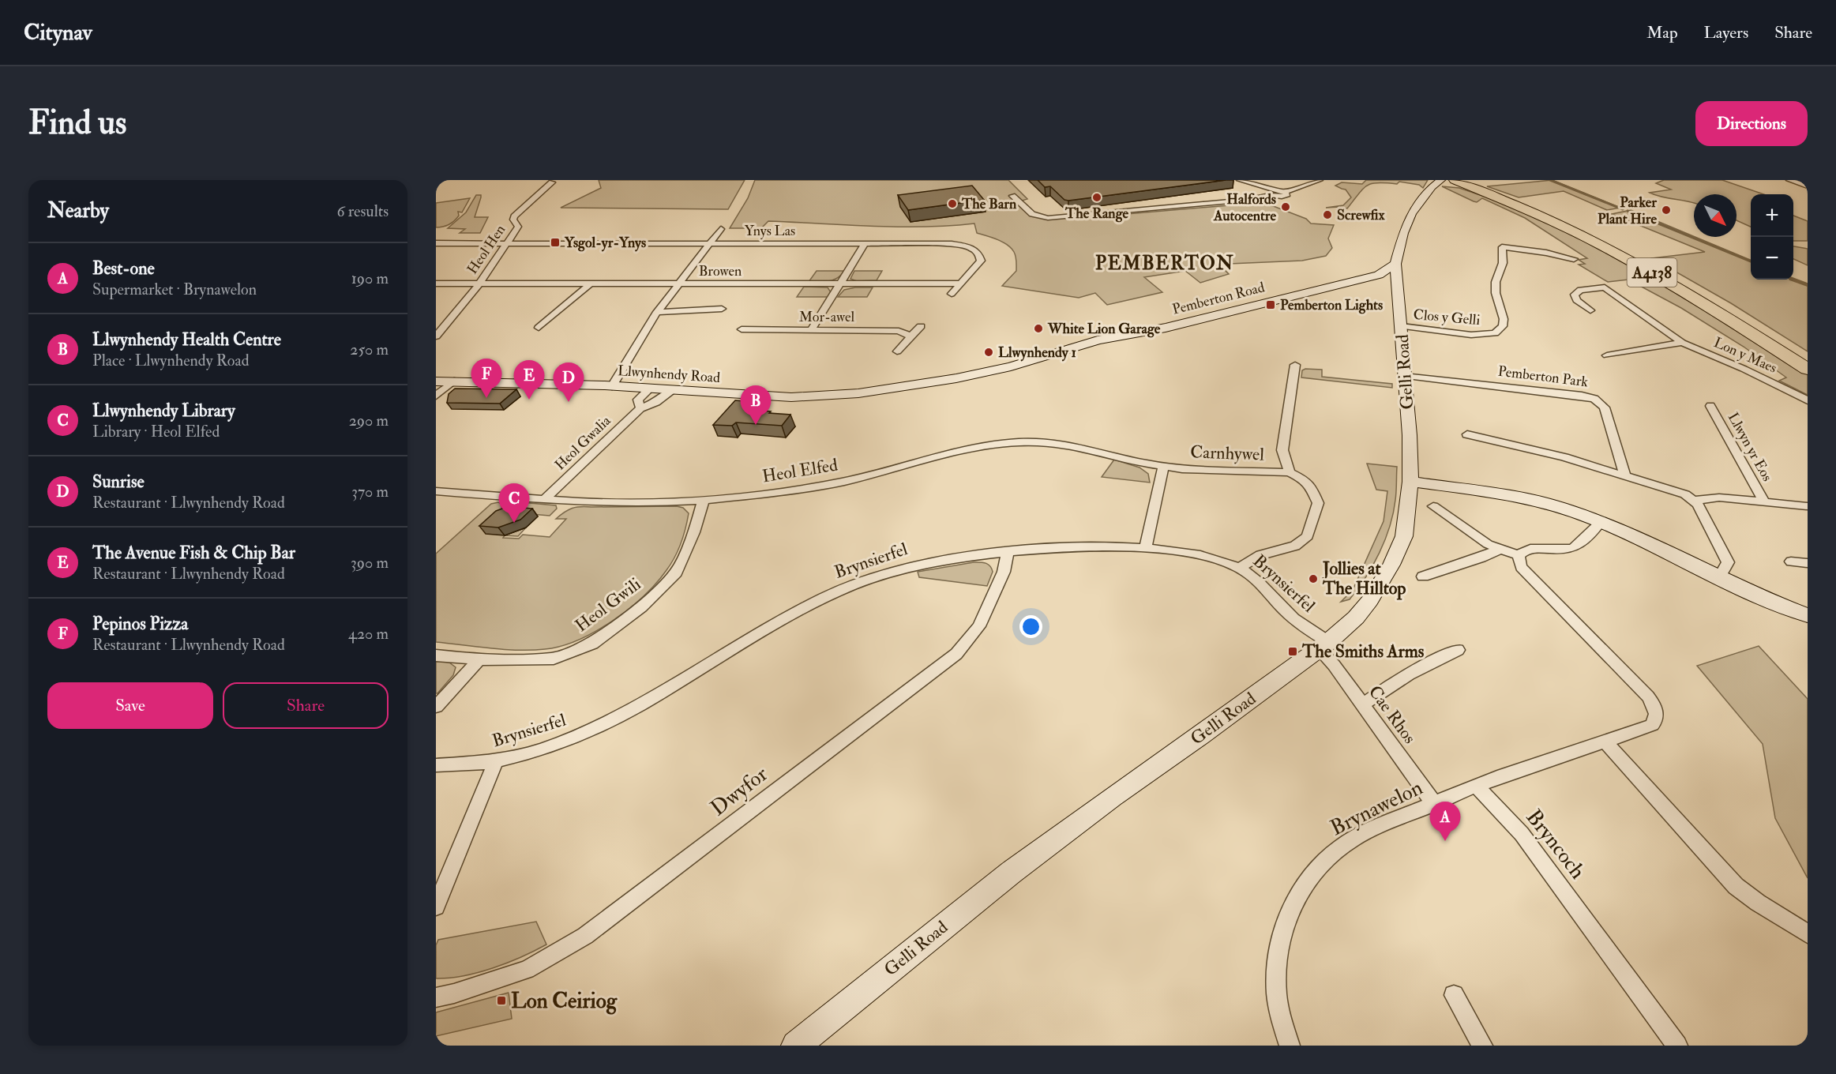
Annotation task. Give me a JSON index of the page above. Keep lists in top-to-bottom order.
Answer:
{
  "streets": {
    "highway": ["A4138"],
    "main road": ["Pemberton Road", "Gelli Road", "Llwynhendy Road"],
    "street": [
      "Ynys Las",
      "Heol Hen",
      "Browen",
      "Mor-awel",
      "Clos y Gelli",
      "Lon y Maes",
      "Pemberton Park",
      "Heol Gwalia",
      "Llwyn yr Eos",
      "Carnhywel",
      "Heol Elfed",
      "Brynsierfel",
      "Heol Gwili",
      "Cae Rhos",
      "Dwyfor",
      "Brynawelon",
      "Bryncoch"
    ]
  },
  "crossings": [
    ["Ynys Las", "Heol Hen"],
    ["Ynys Las", "Browen"],
    ["Heol Hen", "Browen"],
    ["Pemberton Road", "Llwynhendy Road"],
    ["Clos y Gelli", "Gelli Road"],
    ["Gelli Road", "Pemberton Park"],
    ["Gelli Road", "Brynsierfel"],
    ["Gelli Road", "Cae Rhos"],
    ["Llwynhendy Road", "Heol Gwalia"],
    ["Heol Gwalia", "Heol Elfed"],
    ["Carnhywel", "Heol Elfed"],
    ["Heol Elfed", "Heol Gwili"],
    ["Brynsierfel", "Cae Rhos"],
    ["Brynsierfel", "Dwyfor"],
    ["Cae Rhos", "Brynawelon"],
    ["Brynawelon", "Bryncoch"]
  ],
  "districts": ["PEMBERTON"],
  "places": {
    "other": [
      "The Range",
      "The Barn",
      "Halfords Autocentre",
      "Parker Plant Hire",
      "Screwfix",
      "White Lion Garage",
      "Llwynhendy 1",
      "Jollies at The Hilltop"
    ],
    "transit": [
      "Ysgol-yr-Ynys",
      "Pemberton Lights",
      "The Smiths Arms",
      "Lon Ceiriog"
    ]
  },
  "north": "bottom right",
  "page": {
    "header": "Citynav",
    "nav": ["Map", "Layers", "Share"],
    "buttons": [
      "Directions",
      ["Save", "Share"]
    ],
    "title": "Find us",
    "heading": ["Nearby", "6 results"],
    "map_buttons": ["+", "−"],
    "list": [
      {
        "mark": "A",
        "name": "Best-one",
        "note": "Supermarket · Brynawelon",
        "value": "190 m"
      },
      {
        "mark": "B",
        "name": "Llwynhendy Health Centre",
        "note": "Place · Llwynhendy Road",
        "value": "250 m"
      },
      {
        "mark": "C",
        "name": "Llwynhendy Library",
        "note": "Library · Heol Elfed",
        "value": "290 m"
      },
      {
        "mark": "D",
        "name": "Sunrise",
        "note": "Restaurant · Llwynhendy Road",
        "value": "370 m"
      },
      {
        "mark": "E",
        "name": "The Avenue Fish & Chip Bar",
        "note": "Restaurant · Llwynhendy Road",
        "value": "390 m"
      },
      {
        "mark": "F",
        "name": "Pepinos Pizza",
        "note": "Restaurant · Llwynhendy Road",
        "value": "420 m"
      }
    ],
    "pins": [
      "F",
      "E",
      "D",
      "B",
      "C",
      "A"
    ]
  }
}
